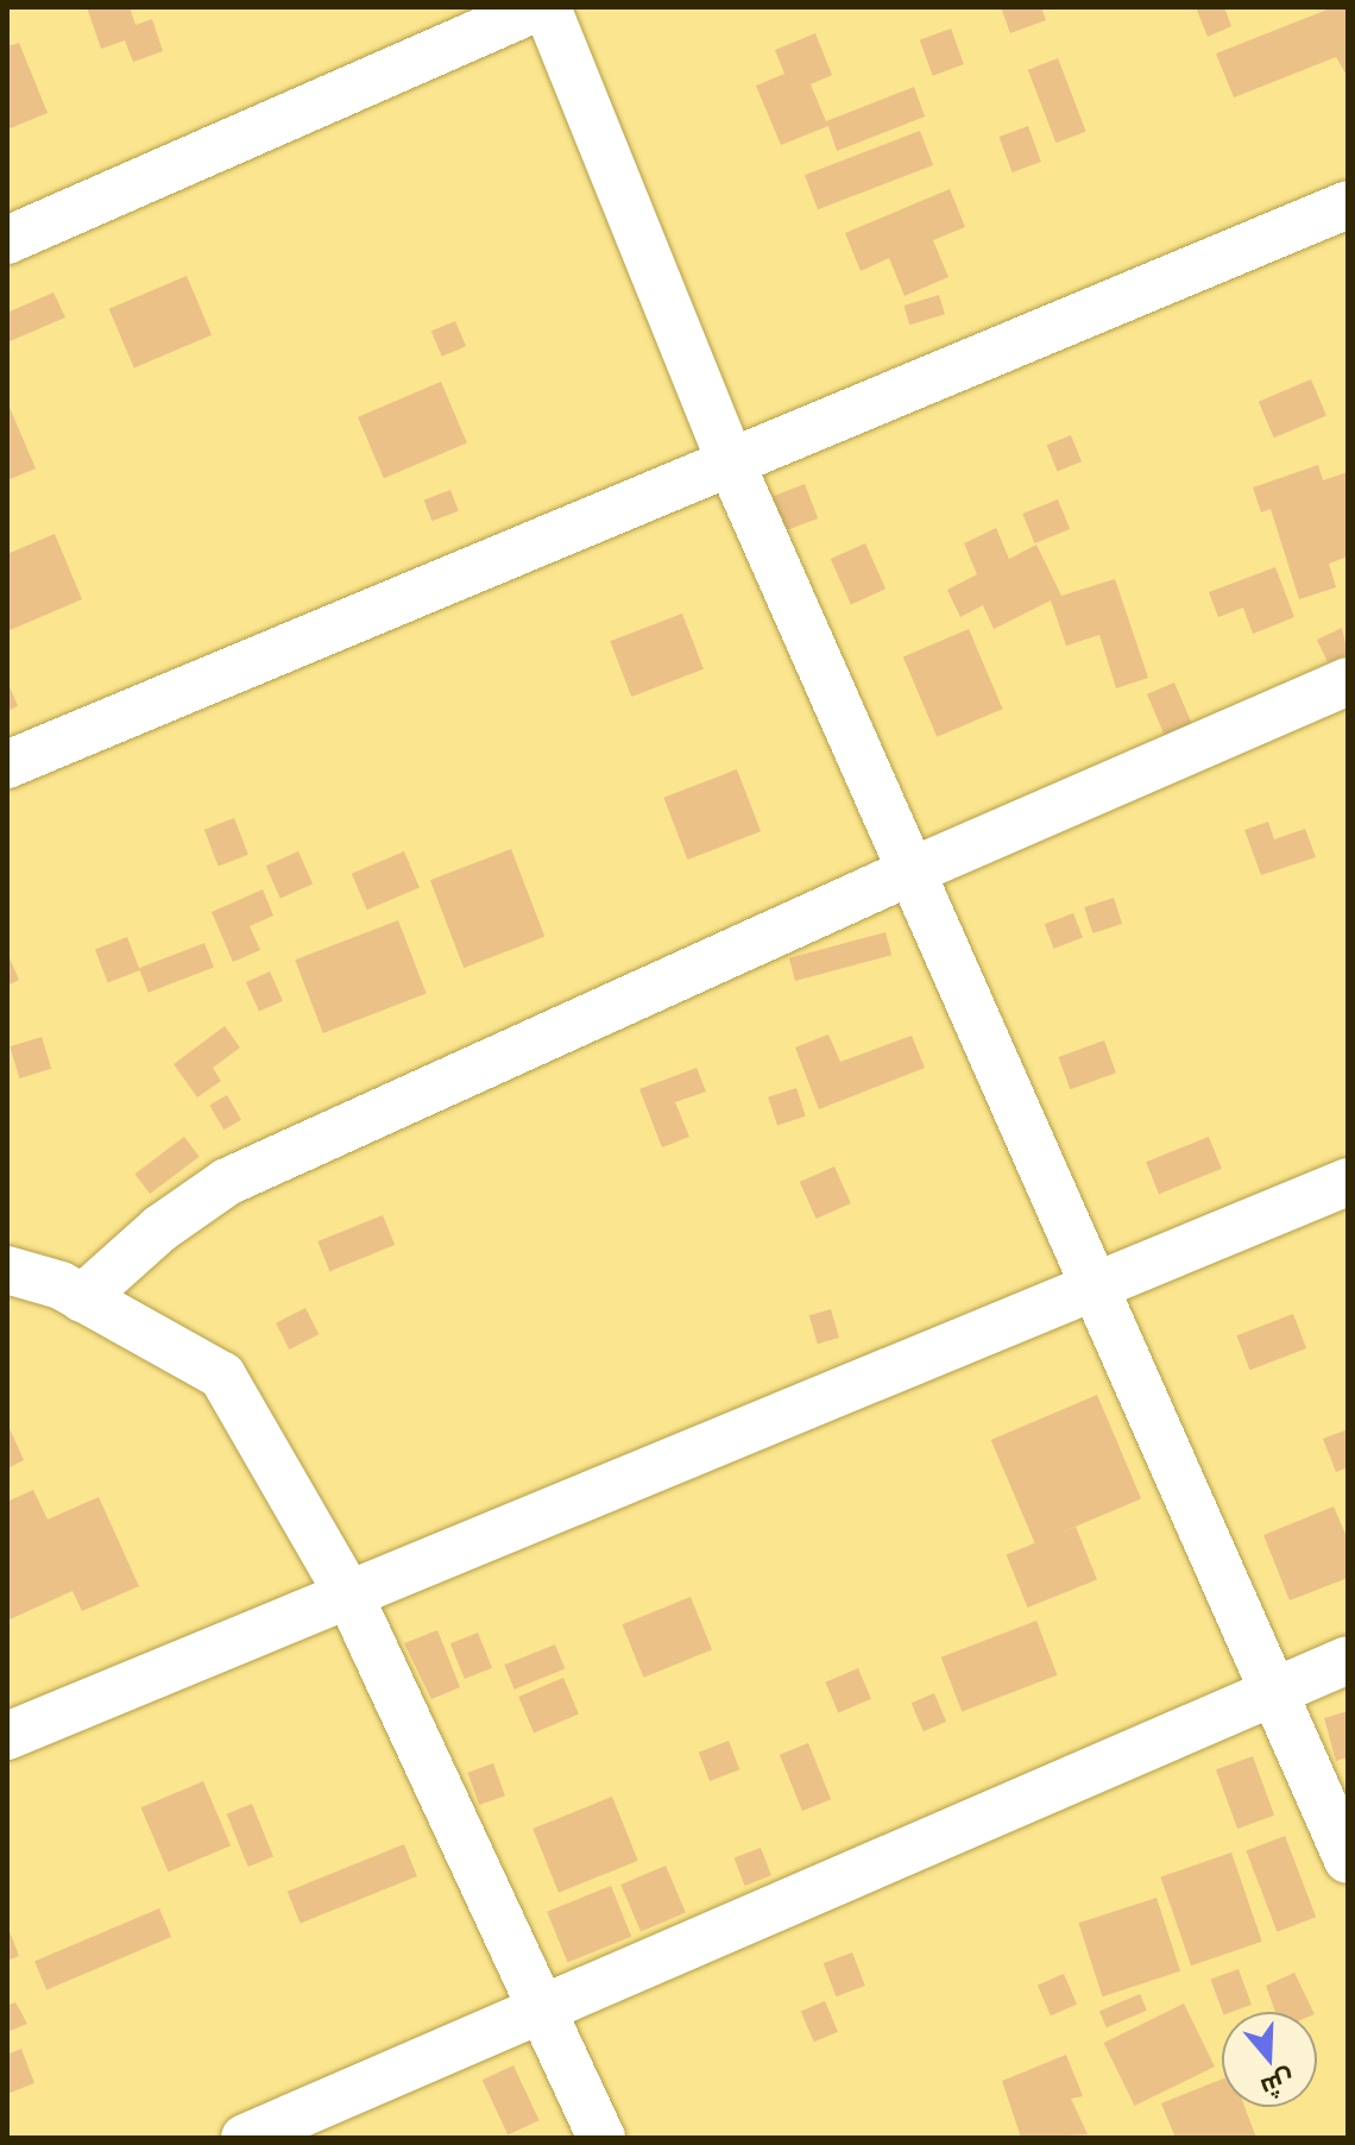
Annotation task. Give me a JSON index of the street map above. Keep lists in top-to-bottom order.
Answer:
{
  "north": "bottom"
}
